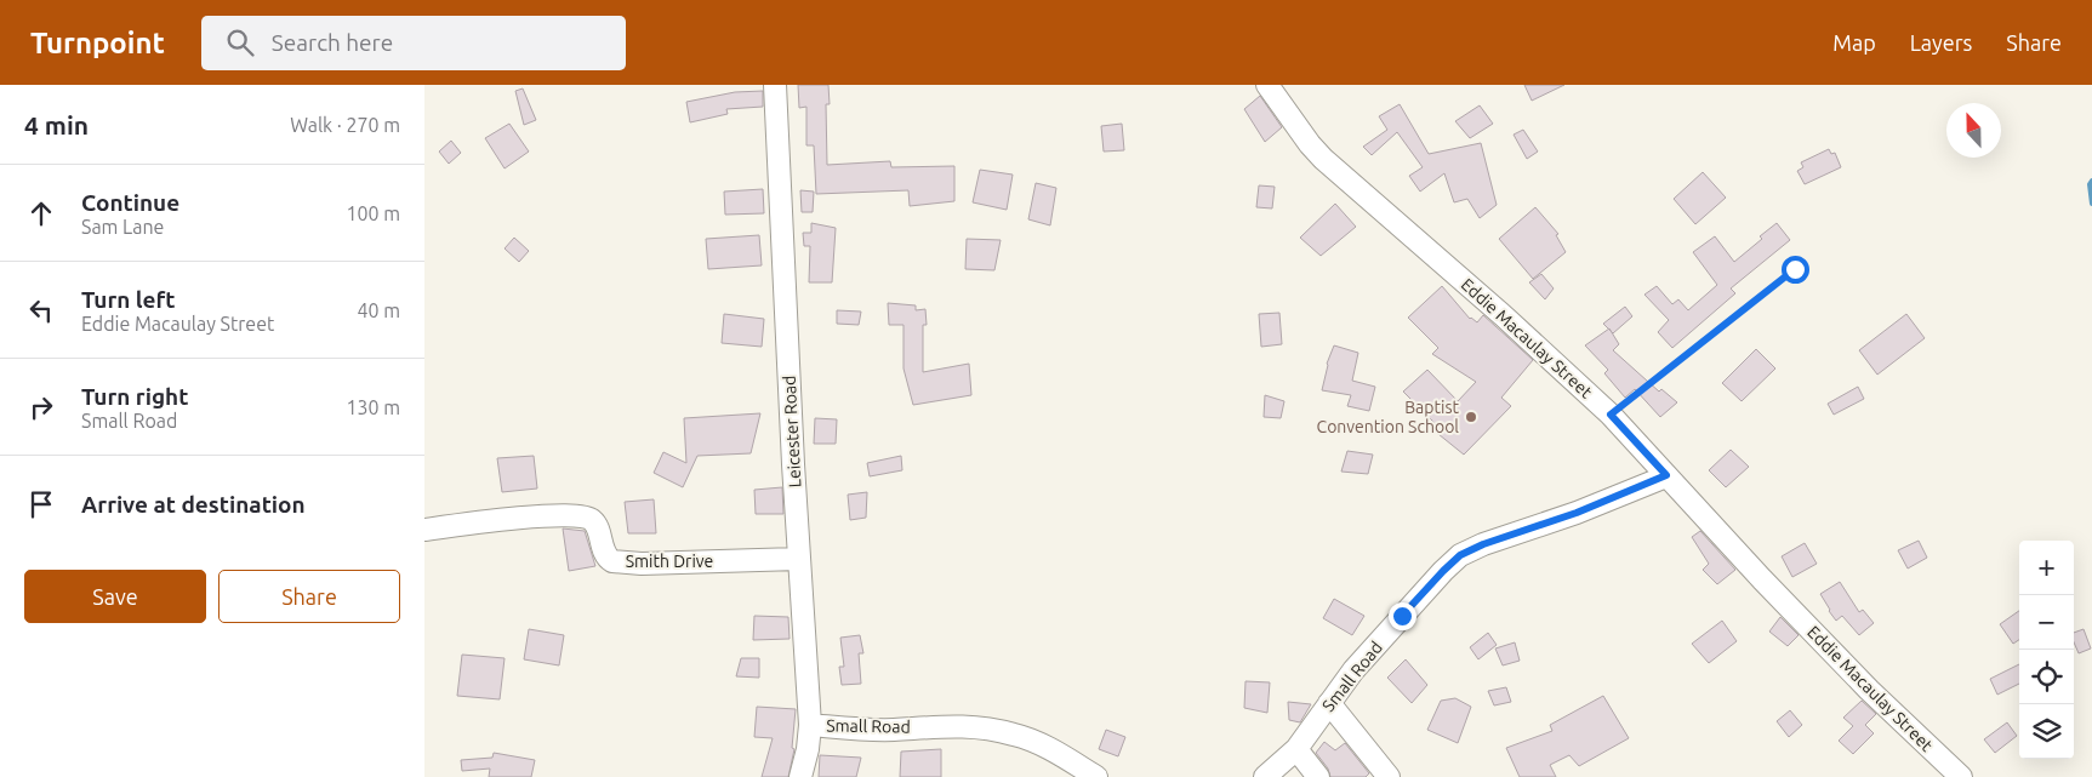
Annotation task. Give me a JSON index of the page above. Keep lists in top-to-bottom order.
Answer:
{
  "streets": {
    "street": [
      "Eddie Macaulay Street",
      "Leicester Road",
      "Smith Drive",
      "Small Road"
    ]
  },
  "crossings": [
    ["Eddie Macaulay Street", "Small Road"],
    ["Leicester Road", "Smith Drive"],
    ["Leicester Road", "Small Road"]
  ],
  "places": ["Baptist Convention School"],
  "north": "top",
  "page": {
    "header": "Turnpoint",
    "search": "Search here",
    "nav": ["Map", "Layers", "Share"],
    "heading": ["4 min", "Walk · 270 m"],
    "list": [
      ["Continue", "Sam Lane", "100 m"],
      ["Turn left", "Eddie Macaulay Street", "40 m"],
      ["Turn right", "Small Road", "130 m"],
      "Arrive at destination"
    ],
    "map_buttons": ["+", "−"],
    "buttons": ["Save", "Share"]
  }
}
